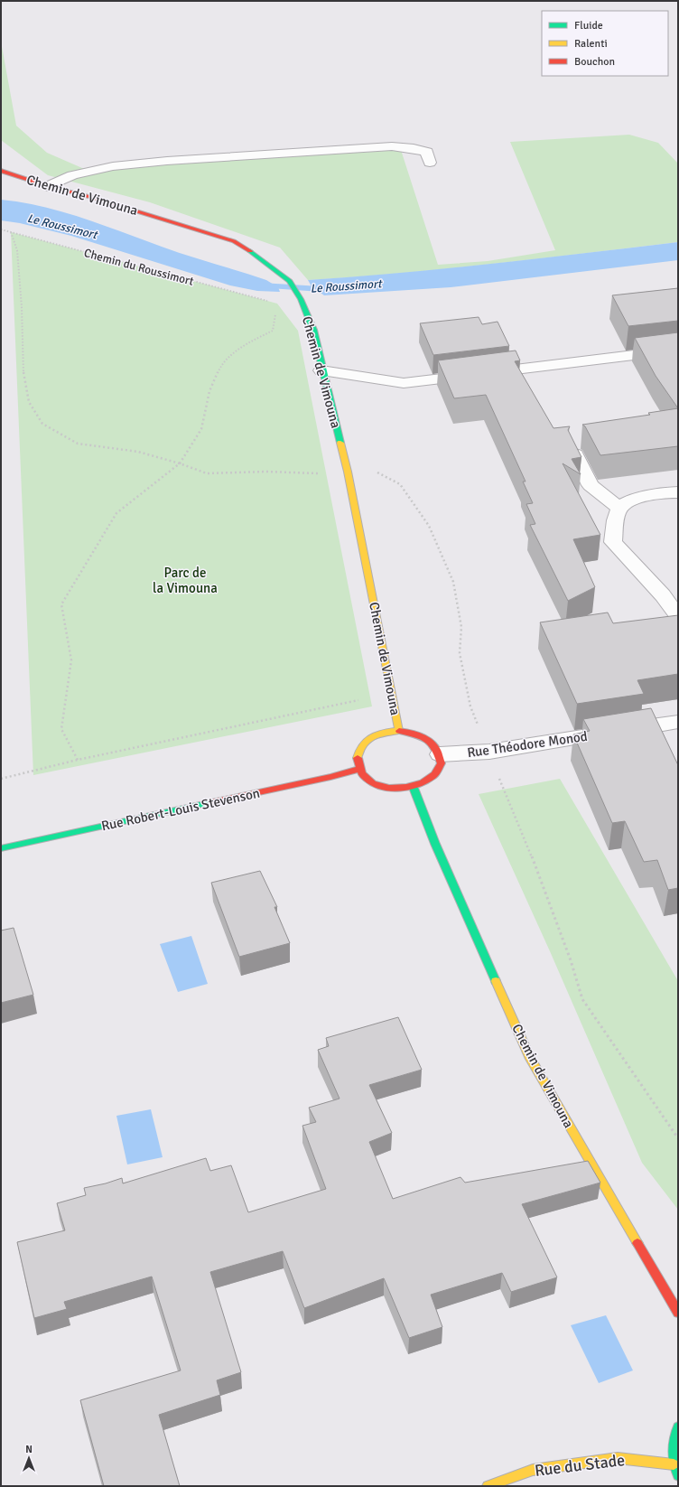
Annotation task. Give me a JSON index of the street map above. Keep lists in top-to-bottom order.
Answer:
{
  "streets": {
    "street": [
      "Chemin de Vimouna",
      "Rue Théodore Monod",
      "Rue Robert-Louis Stevenson",
      "Rue du Stade"
    ],
    "path": ["Chemin du Roussimort"]
  },
  "crossings": [
    ["Chemin de Vimouna", "Rue Théodore Monod"],
    ["Chemin de Vimouna", "Rue Robert-Louis Stevenson"],
    ["Rue Théodore Monod", "Rue Robert-Louis Stevenson"]
  ],
  "water": ["Le Roussimort"],
  "parks": ["Parc de la Vimouna"],
  "legend": ["Fluide", "Ralenti", "Bouchon"],
  "north": "top"
}
